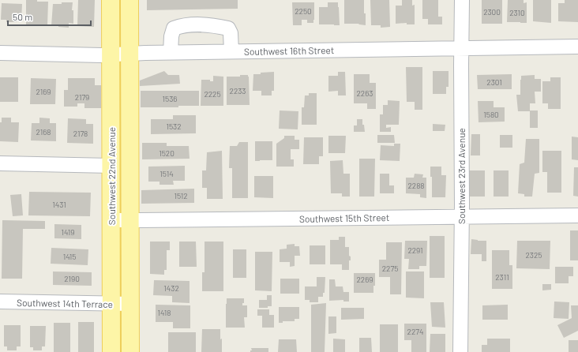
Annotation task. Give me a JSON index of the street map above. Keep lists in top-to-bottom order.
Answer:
{
  "streets": {
    "main road": ["Southwest 22nd Avenue"],
    "street": [
      "Southwest 16th Street",
      "Southwest 23rd Avenue",
      "Southwest 15th Street",
      "Southwest 14th Terrace"
    ]
  },
  "crossings": [
    ["Southwest 16th Street", "Southwest 22nd Avenue"],
    ["Southwest 16th Street", "Southwest 23rd Avenue"],
    ["Southwest 22nd Avenue", "Southwest 15th Street"],
    ["Southwest 22nd Avenue", "Southwest 14th Terrace"],
    ["Southwest 23rd Avenue", "Southwest 15th Street"]
  ],
  "house_numbers": [
    "2250",
    "2300",
    "2310",
    "2301",
    "2233",
    "2169",
    "2263",
    "2225",
    "2179",
    "1536",
    "1580",
    "1532",
    "2168",
    "2178",
    "1520",
    "1514",
    "2288",
    "1512",
    "1431",
    "1419",
    "2291",
    "2325",
    "1415",
    "2275",
    "2311",
    "2190",
    "2269",
    "1432",
    "1418",
    "2274"
  ],
  "scale_bar": "50 m"
}
